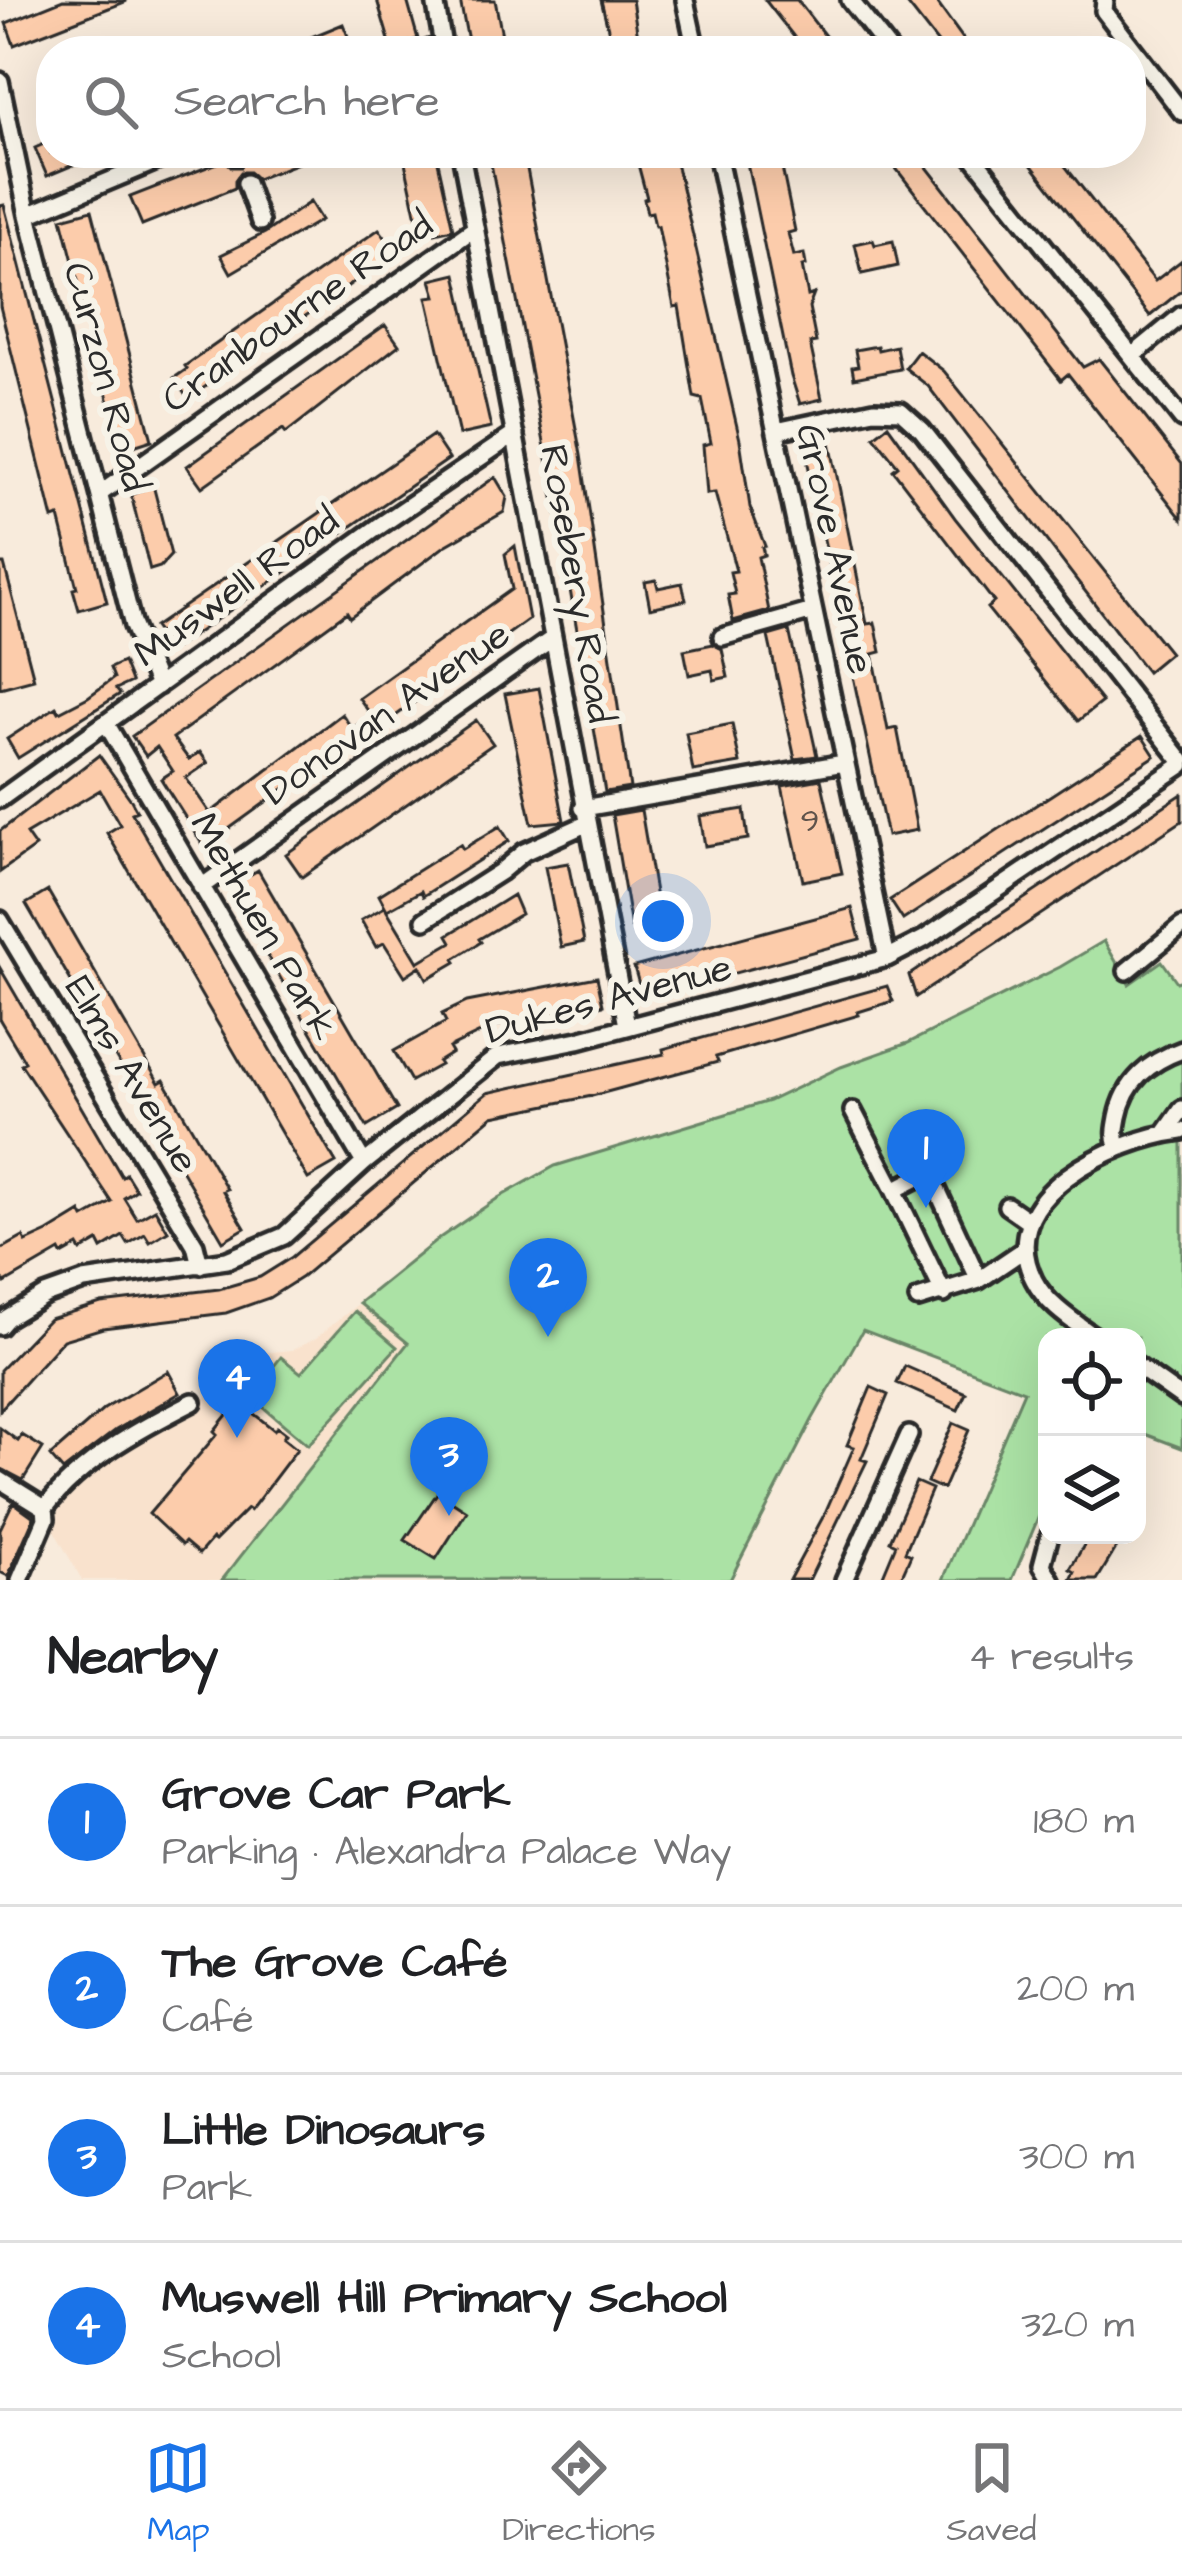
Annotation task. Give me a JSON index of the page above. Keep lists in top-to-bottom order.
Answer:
{
  "streets": {
    "street": [
      "Cranbourne Road",
      "Curzon Road",
      "Grove Avenue",
      "Rosebery Road",
      "Muswell Road",
      "Donovan Avenue",
      "Methuen Park",
      "Dukes Avenue",
      "Elms Avenue"
    ]
  },
  "crossings": [
    ["Cranbourne Road", "Curzon Road"],
    ["Cranbourne Road", "Rosebery Road"],
    ["Curzon Road", "Muswell Road"],
    ["Grove Avenue", "Dukes Avenue"],
    ["Rosebery Road", "Muswell Road"],
    ["Rosebery Road", "Donovan Avenue"],
    ["Rosebery Road", "Dukes Avenue"],
    ["Muswell Road", "Methuen Park"],
    ["Donovan Avenue", "Methuen Park"],
    ["Methuen Park", "Dukes Avenue"],
    ["Dukes Avenue", "Elms Avenue"]
  ],
  "house_numbers": ["9"],
  "page": {
    "search": "Search here",
    "pins": [
      "1",
      "2",
      "4",
      "3"
    ],
    "heading": ["Nearby", "4 results"],
    "list": [
      {
        "mark": "1",
        "name": "Grove Car Park",
        "note": "Parking · Alexandra Palace Way",
        "value": "180 m"
      },
      {
        "mark": "2",
        "name": "The Grove Café",
        "note": "Café",
        "value": "200 m"
      },
      {
        "mark": "3",
        "name": "Little Dinosaurs",
        "note": "Park",
        "value": "300 m"
      },
      {
        "mark": "4",
        "name": "Muswell Hill Primary School",
        "note": "School",
        "value": "320 m"
      }
    ],
    "nav": ["Map", "Directions", "Saved"]
  }
}
